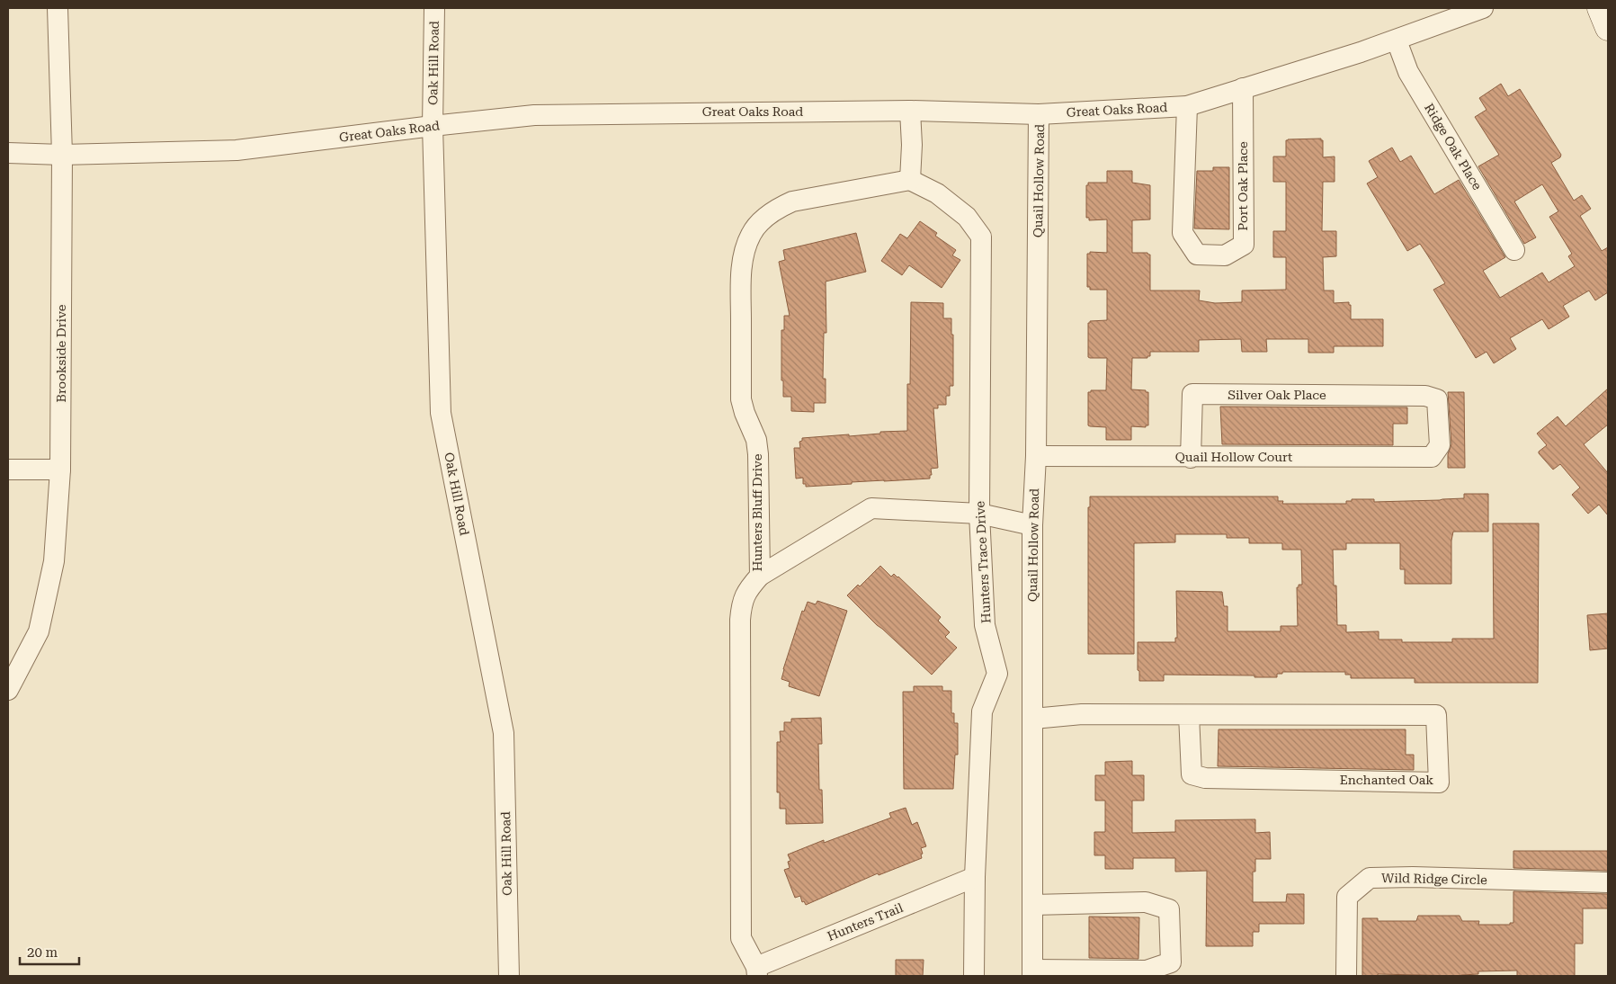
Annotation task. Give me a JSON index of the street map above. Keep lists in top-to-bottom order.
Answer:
{
  "streets": {
    "street": [
      "Oak Hill Road",
      "Great Oaks Road",
      "Ridge Oak Place",
      "Quail Hollow Road",
      "Port Oak Place",
      "Brookside Drive",
      "Silver Oak Place",
      "Quail Hollow Court",
      "Hunters Bluff Drive",
      "Hunters Trace Drive",
      "Enchanted Oak",
      "Wild Ridge Circle",
      "Hunters Trail"
    ]
  },
  "crossings": [
    ["Oak Hill Road", "Great Oaks Road"],
    ["Great Oaks Road", "Ridge Oak Place"],
    ["Great Oaks Road", "Quail Hollow Road"],
    ["Great Oaks Road", "Port Oak Place"],
    ["Great Oaks Road", "Brookside Drive"],
    ["Quail Hollow Road", "Quail Hollow Court"],
    ["Quail Hollow Road", "Enchanted Oak"],
    ["Silver Oak Place", "Quail Hollow Court"],
    ["Hunters Bluff Drive", "Hunters Trace Drive"],
    ["Hunters Bluff Drive", "Hunters Trail"],
    ["Hunters Trace Drive", "Hunters Trail"]
  ],
  "scale_bar": "20 m"
}
